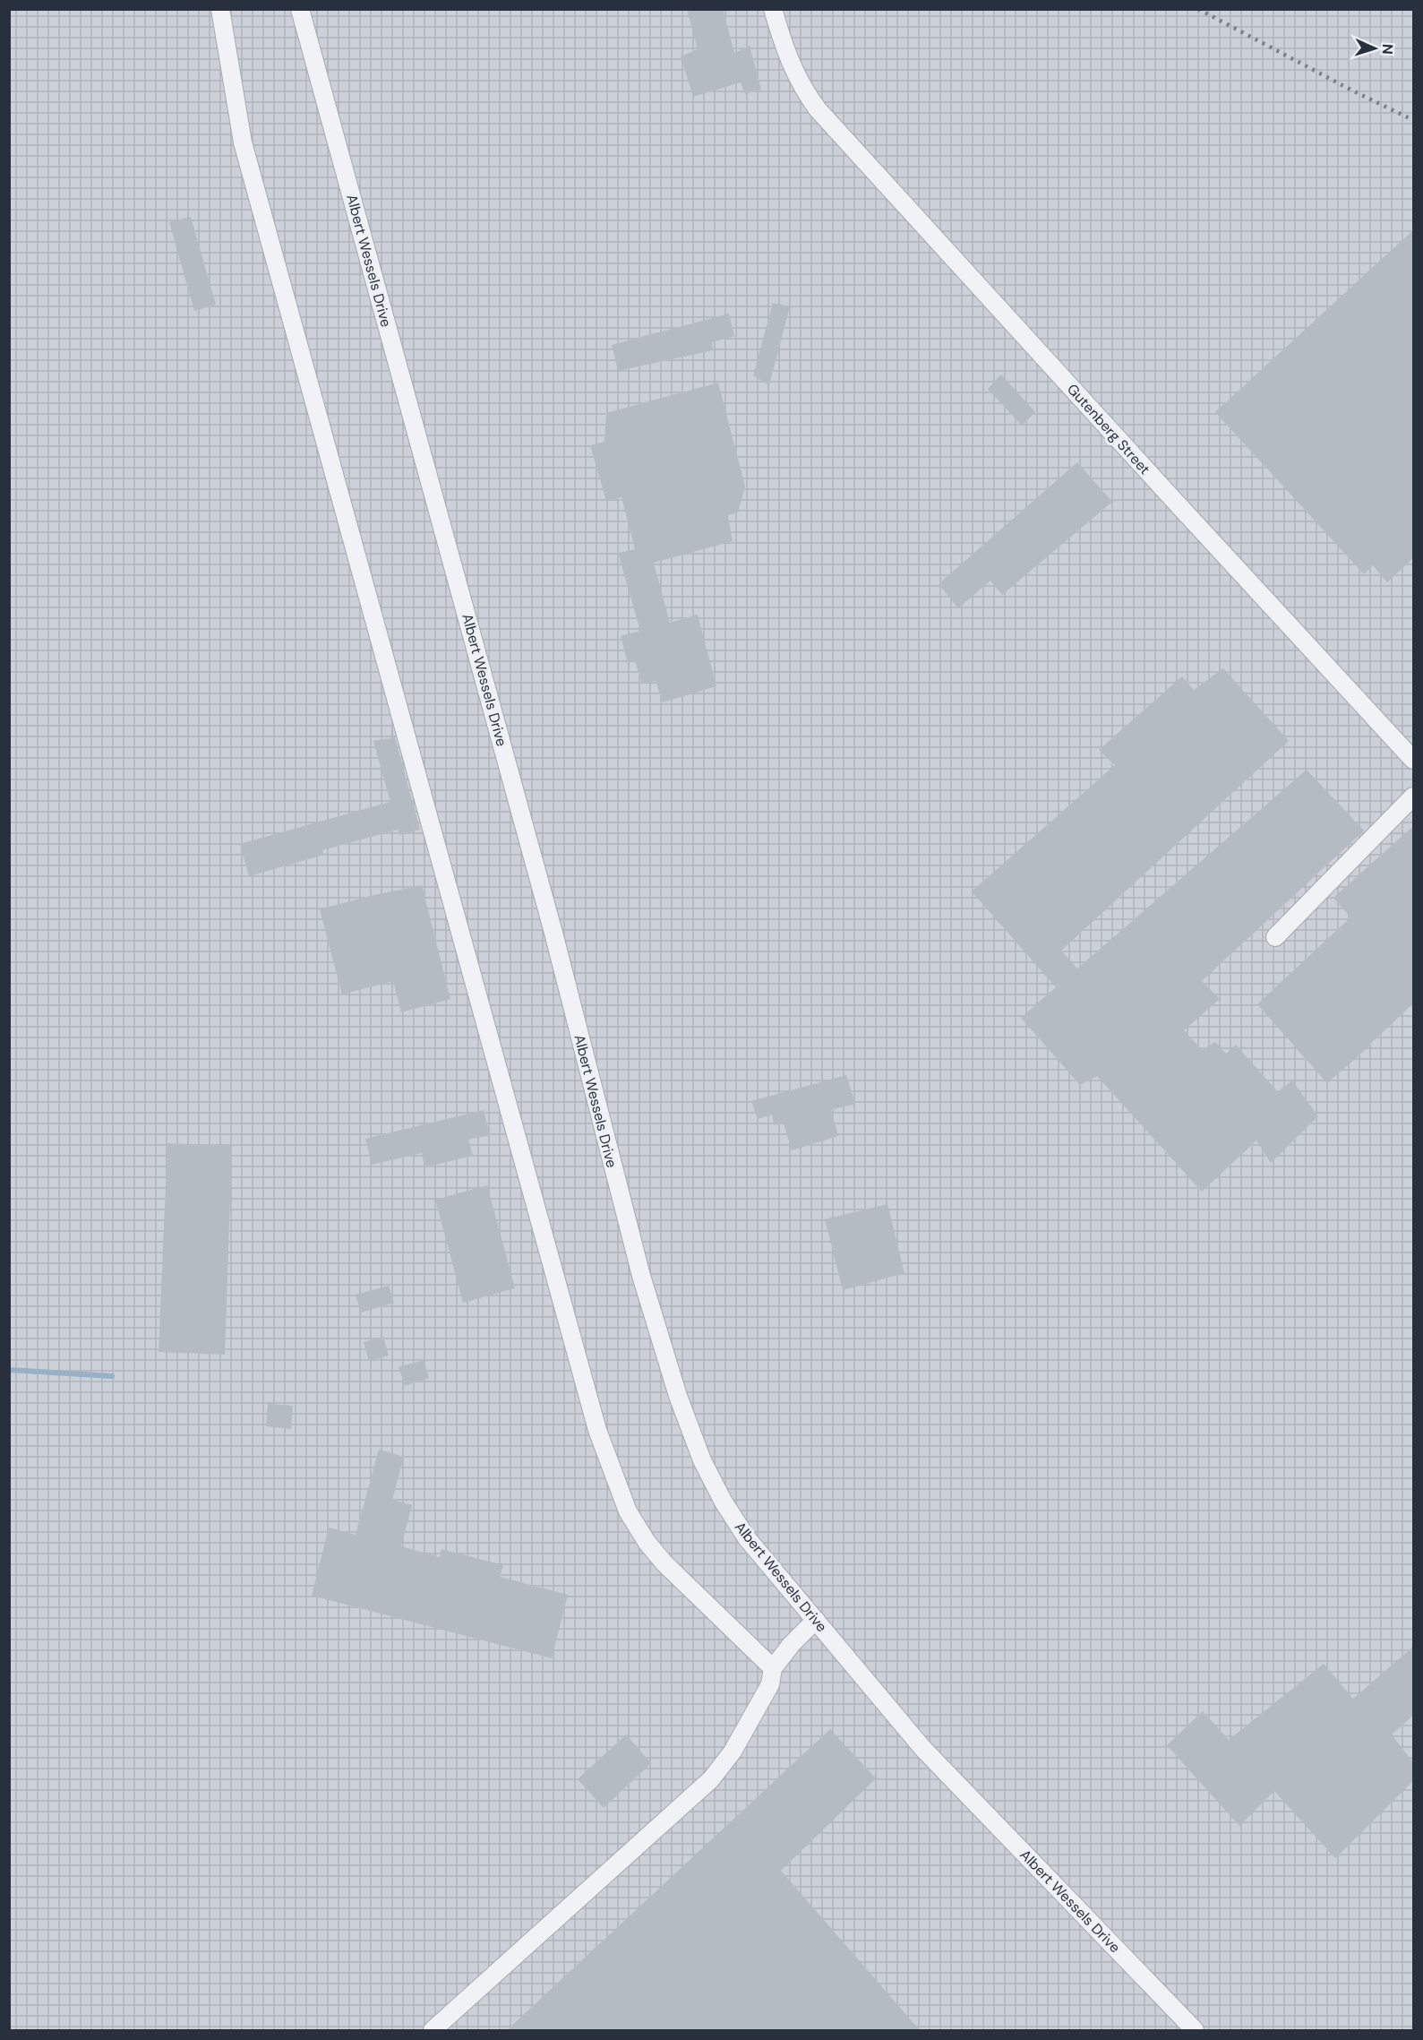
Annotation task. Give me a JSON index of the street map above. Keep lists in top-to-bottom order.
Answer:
{
  "streets": {
    "street": ["Albert Wessels Drive", "Gutenberg Street"]
  },
  "north": "right"
}
